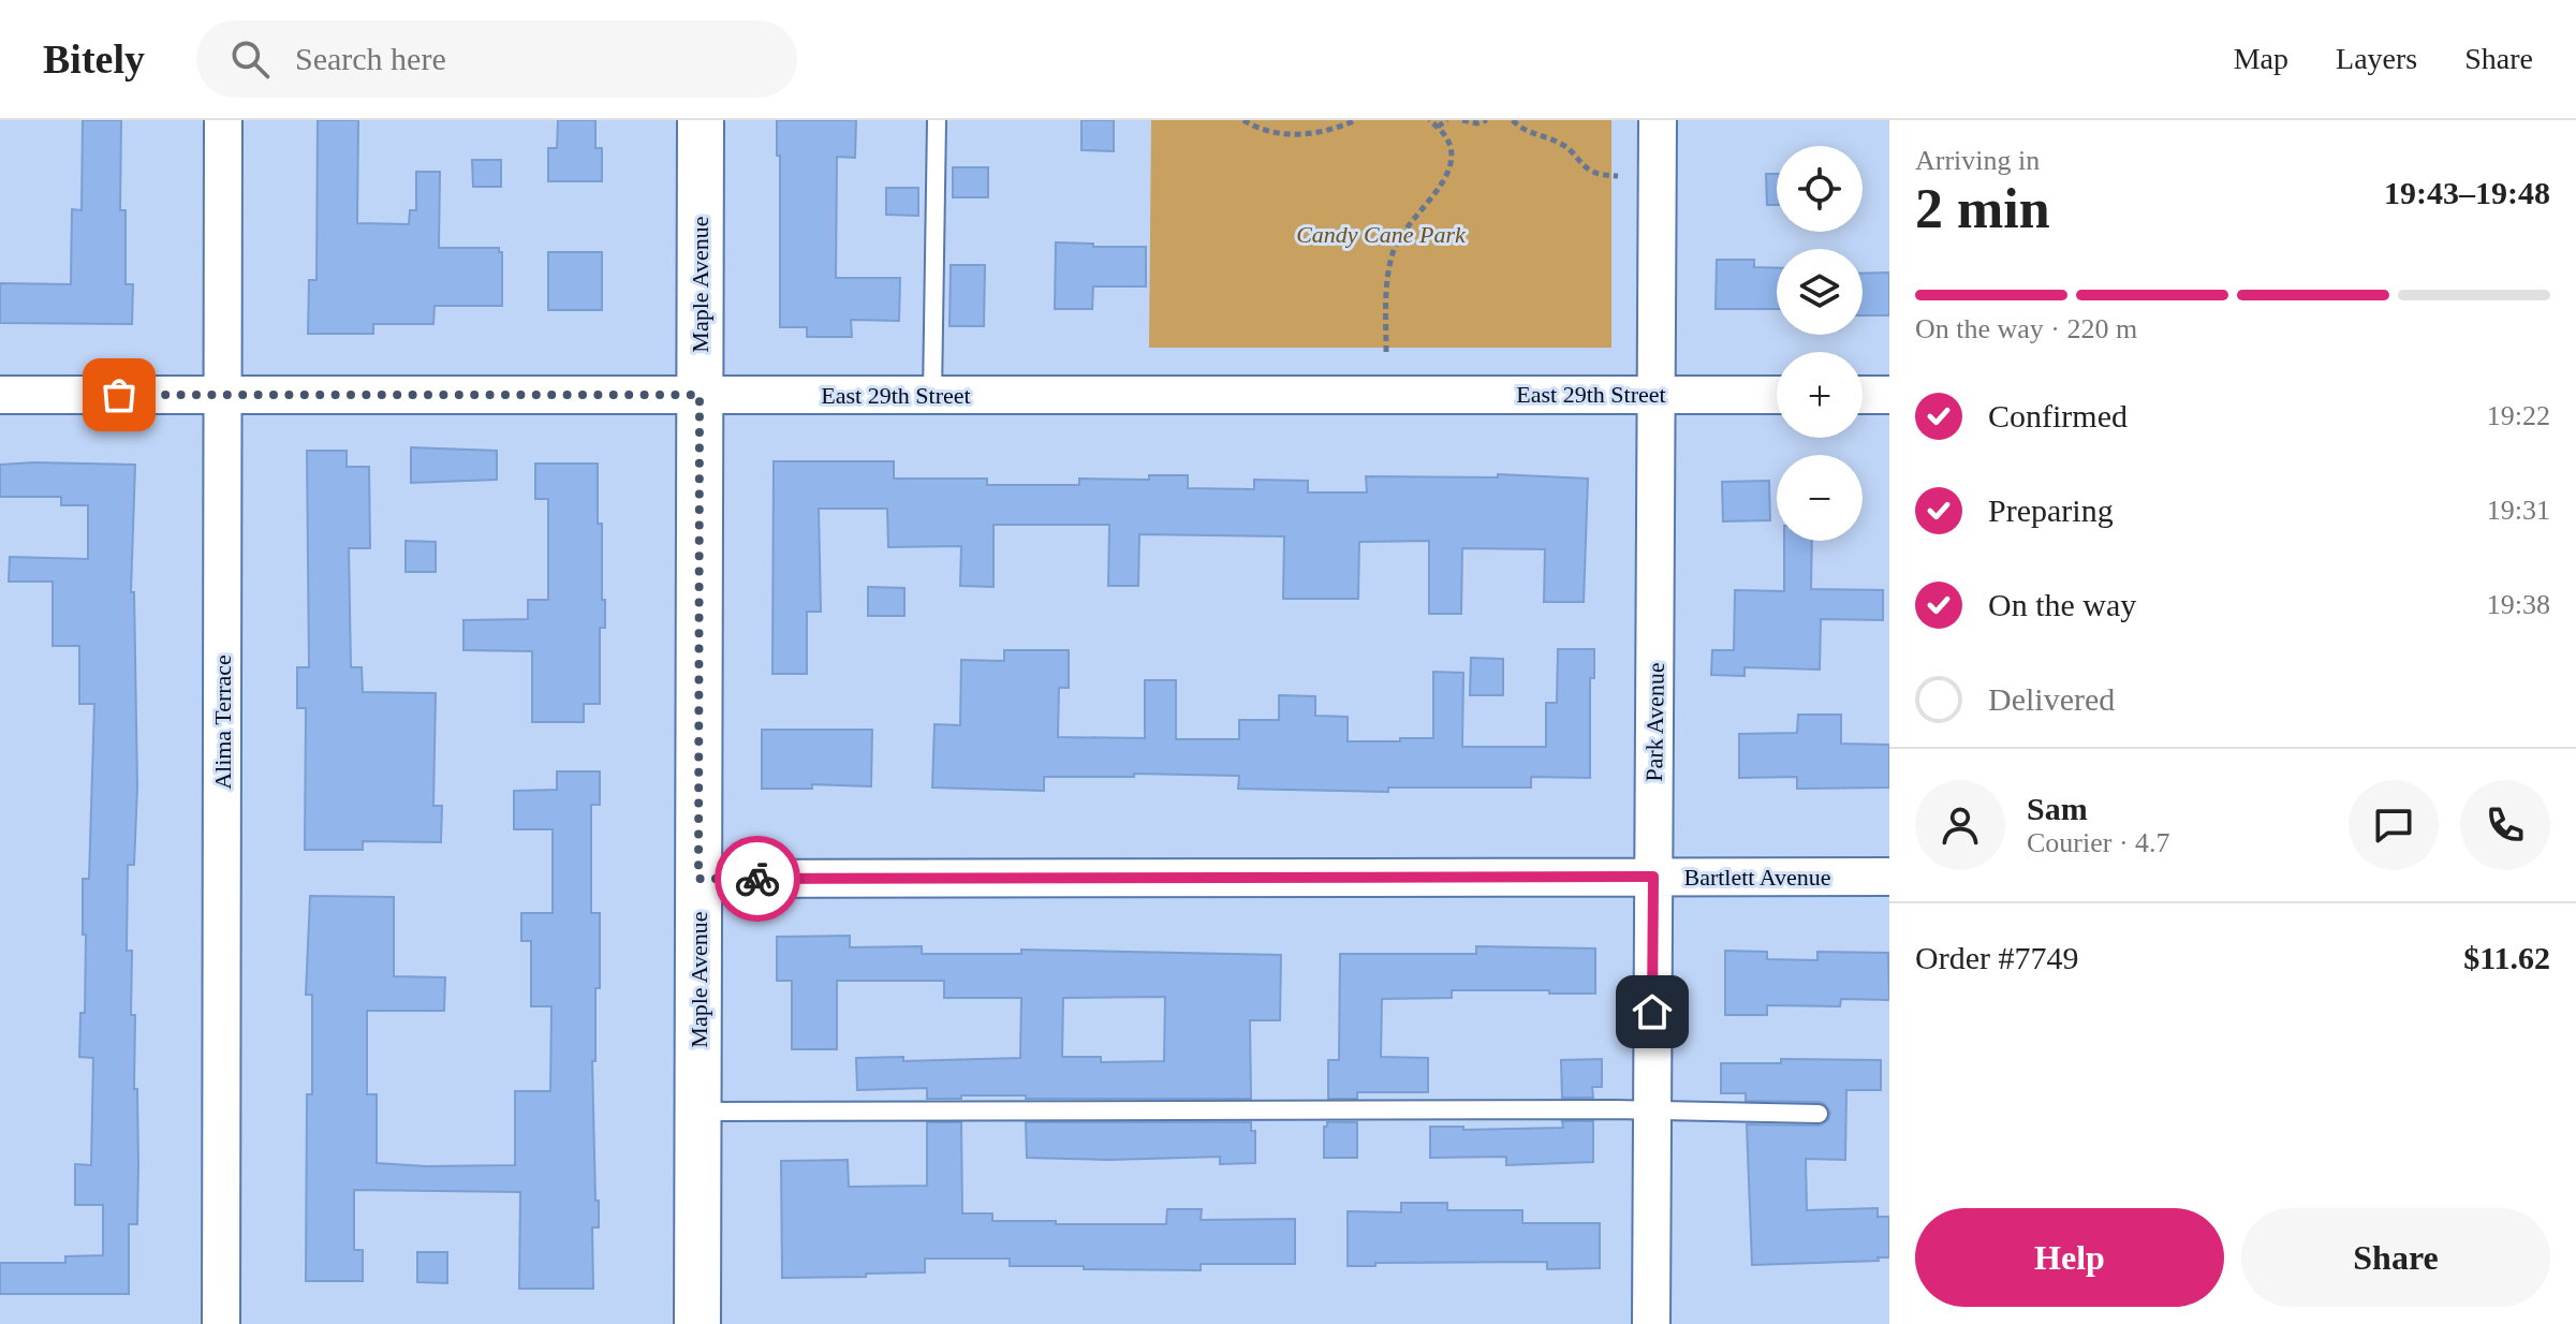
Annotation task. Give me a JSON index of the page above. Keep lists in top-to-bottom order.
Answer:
{
  "streets": {
    "street": [
      "Maple Avenue",
      "East 29th Street",
      "Alima Terrace",
      "Park Avenue",
      "Bartlett Avenue"
    ]
  },
  "crossings": [
    ["Maple Avenue", "East 29th Street"],
    ["Maple Avenue", "Bartlett Avenue"],
    ["East 29th Street", "Alima Terrace"],
    ["East 29th Street", "Park Avenue"],
    ["Park Avenue", "Bartlett Avenue"]
  ],
  "parks": ["Candy Cane Park"],
  "page": {
    "header": "Bitely",
    "search": "Search here",
    "nav": ["Map", "Layers", "Share"],
    "heading": ["2 min", "Arriving in", "19:43–19:48"],
    "panel": [
      "Sam",
      "Courier · 4.7",
      "Order #7749",
      "$11.62"
    ],
    "map_buttons": ["+", "−"],
    "bar": "On the way · 220 m",
    "list": [
      ["Confirmed", "19:22"],
      ["Preparing", "19:31"],
      ["On the way", "19:38"],
      "Delivered"
    ],
    "buttons": ["Help", "Share"]
  }
}
